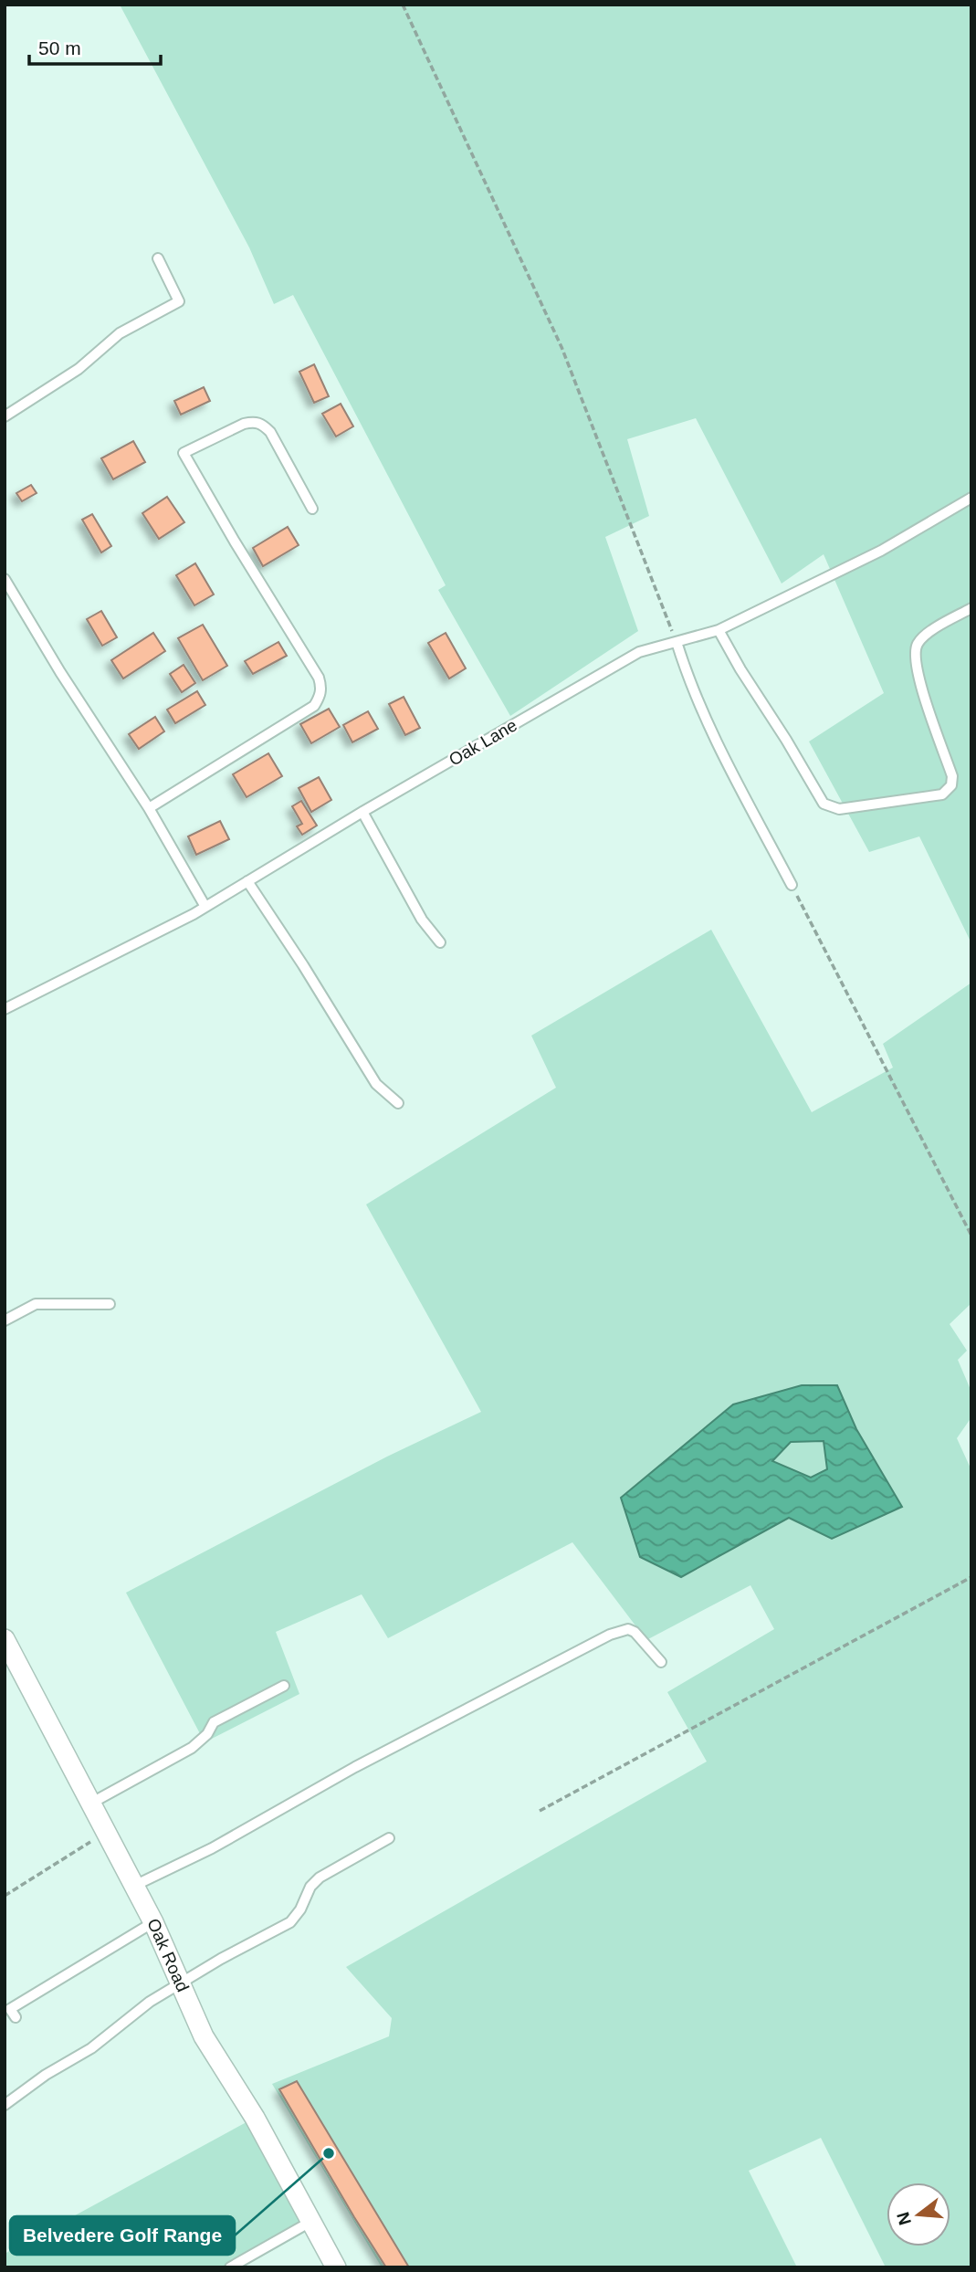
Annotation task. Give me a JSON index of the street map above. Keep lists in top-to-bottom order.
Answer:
{
  "streets": {
    "street": ["Oak Road"],
    "lane": ["Oak Lane"]
  },
  "places": ["Belvedere Golf Range"],
  "scale_bar": "50 m",
  "north": "left"
}
